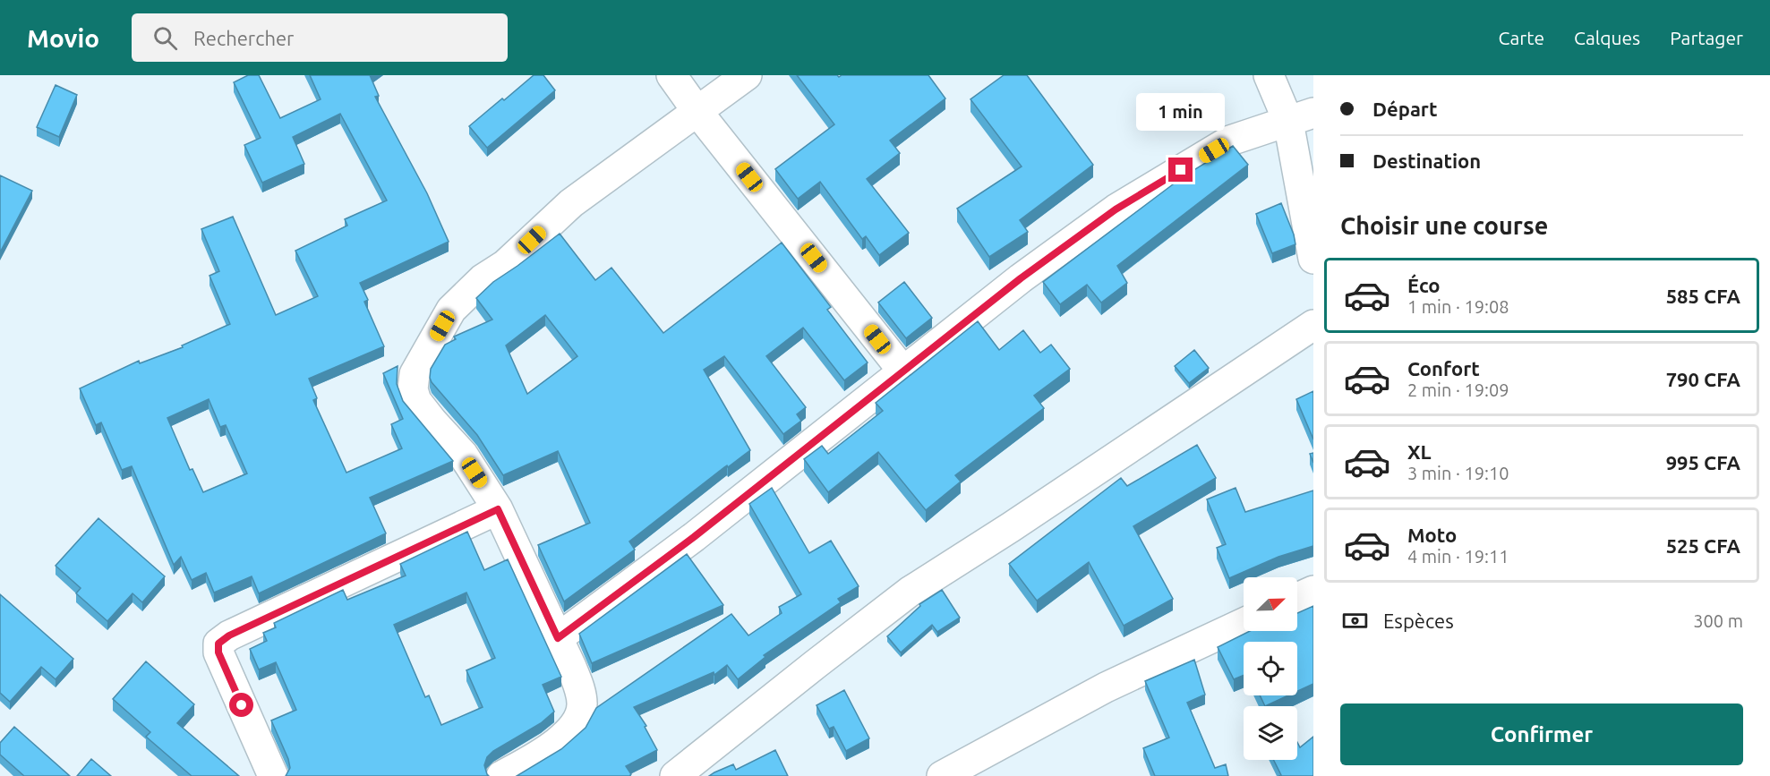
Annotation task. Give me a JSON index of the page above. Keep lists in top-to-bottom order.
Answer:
{
  "north": "top right",
  "page": {
    "header": "Movio",
    "search": "Rechercher",
    "nav": ["Carte", "Calques", "Partager"],
    "banner": ["Départ", "Destination"],
    "bubble": "1 min",
    "heading": "Choisir une course",
    "list": [
      {
        "name": "Éco",
        "note": "1 min · 19:08",
        "value": "585 CFA"
      },
      {
        "name": "Confort",
        "note": "2 min · 19:09",
        "value": "790 CFA"
      },
      {
        "name": "XL",
        "note": "3 min · 19:10",
        "value": "995 CFA"
      },
      {
        "name": "Moto",
        "note": "4 min · 19:11",
        "value": "525 CFA"
      }
    ],
    "pay": ["Espèces", "300 m"],
    "buttons": "Confirmer"
  }
}
